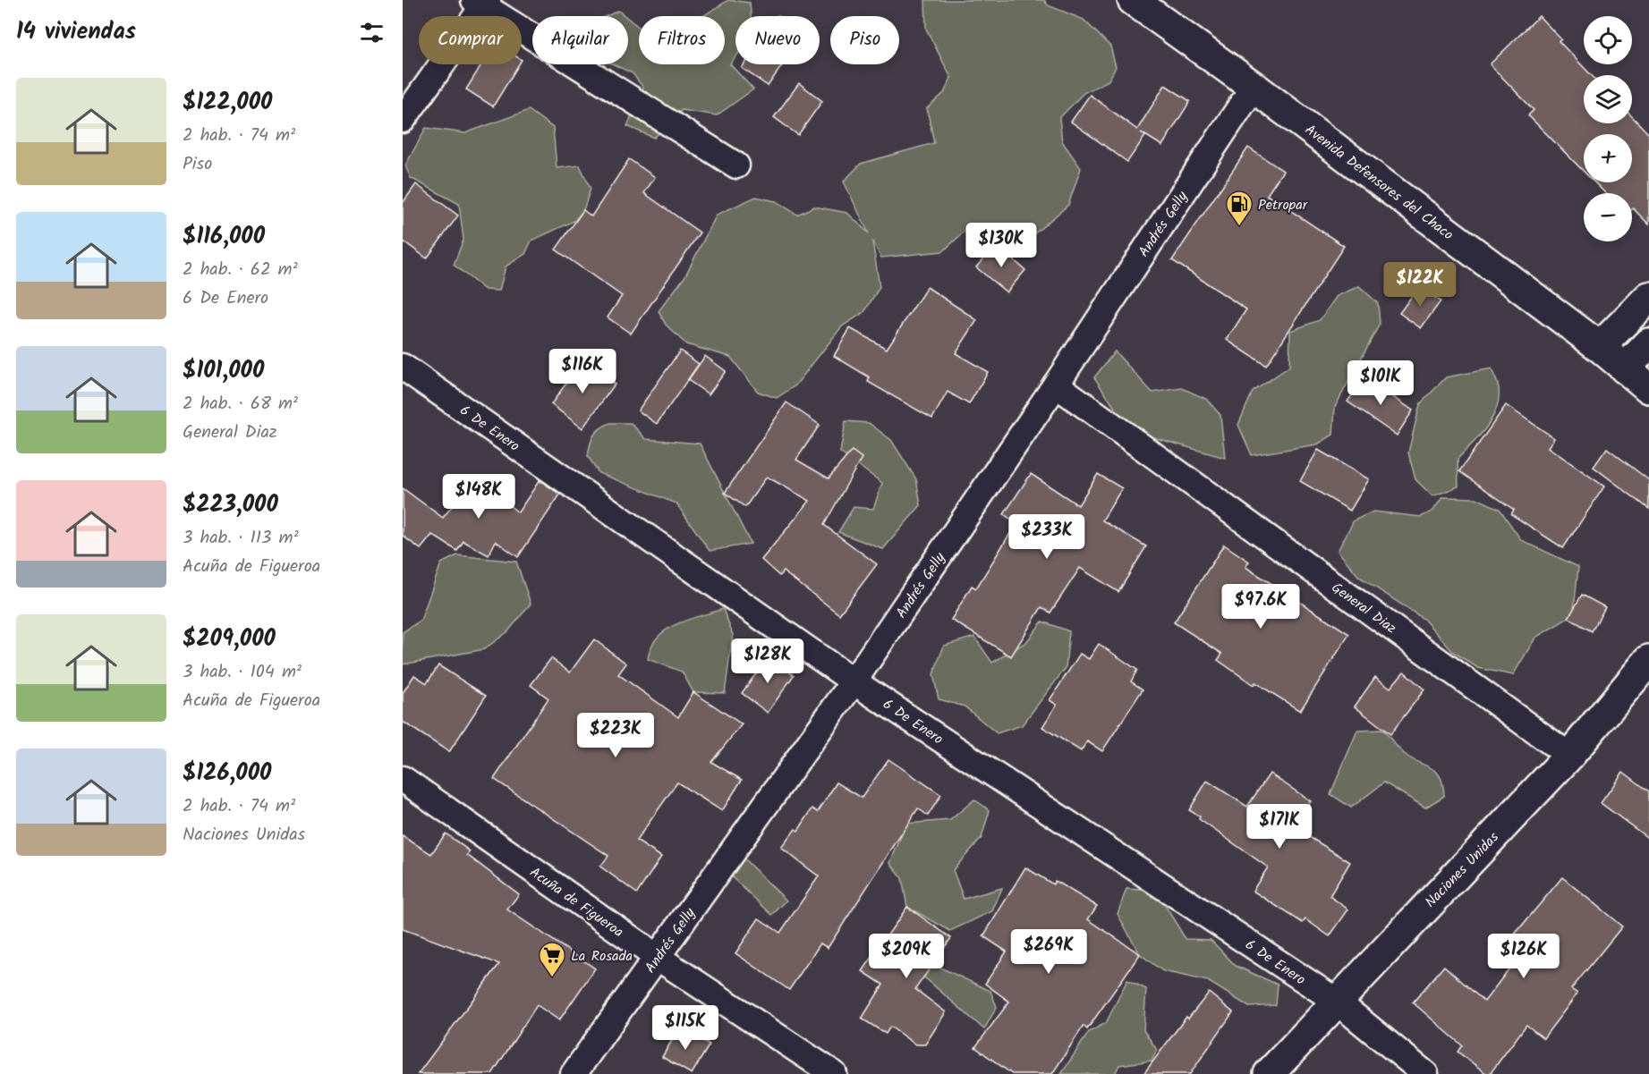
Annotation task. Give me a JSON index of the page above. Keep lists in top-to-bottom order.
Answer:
{
  "streets": {
    "street": [
      "Avenida Defensores del Chaco",
      "Andrés Gelly",
      "6 De Enero",
      "General Diaz",
      "Naciones Unidas",
      "Acuña de Figueroa"
    ]
  },
  "crossings": [
    ["Avenida Defensores del Chaco", "Andrés Gelly"],
    ["Andrés Gelly", "6 De Enero"],
    ["Andrés Gelly", "General Diaz"],
    ["Andrés Gelly", "Acuña de Figueroa"],
    ["6 De Enero", "Naciones Unidas"],
    ["General Diaz", "Naciones Unidas"]
  ],
  "places": {
    "fuel station": ["Petropar"],
    "supermarket": ["La Rosada"]
  },
  "page": {
    "heading": "14 viviendas",
    "map_buttons": ["+", "−"],
    "chip": [
      "Comprar",
      "Alquilar",
      "Filtros",
      "Nuevo",
      "Piso"
    ],
    "list": [
      {
        "name": "$122,000",
        "note": "2 hab. · 74 m² · Piso"
      },
      {
        "name": "$116,000",
        "note": "2 hab. · 62 m² · 6 De Enero"
      },
      {
        "name": "$101,000",
        "note": "2 hab. · 68 m² · General Diaz"
      },
      {
        "name": "$223,000",
        "note": "3 hab. · 113 m² · Acuña de Figueroa"
      },
      {
        "name": "$209,000",
        "note": "3 hab. · 104 m² · Acuña de Figueroa"
      },
      {
        "name": "$126,000",
        "note": "2 hab. · 74 m² · Naciones Unidas"
      }
    ],
    "price": [
      "$130K",
      "$122K",
      "$116K",
      "$101K",
      "$148K",
      "$233K",
      "$97.6K",
      "$128K",
      "$223K",
      "$171K",
      "$269K",
      "$209K",
      "$126K",
      "$115K"
    ]
  }
}
